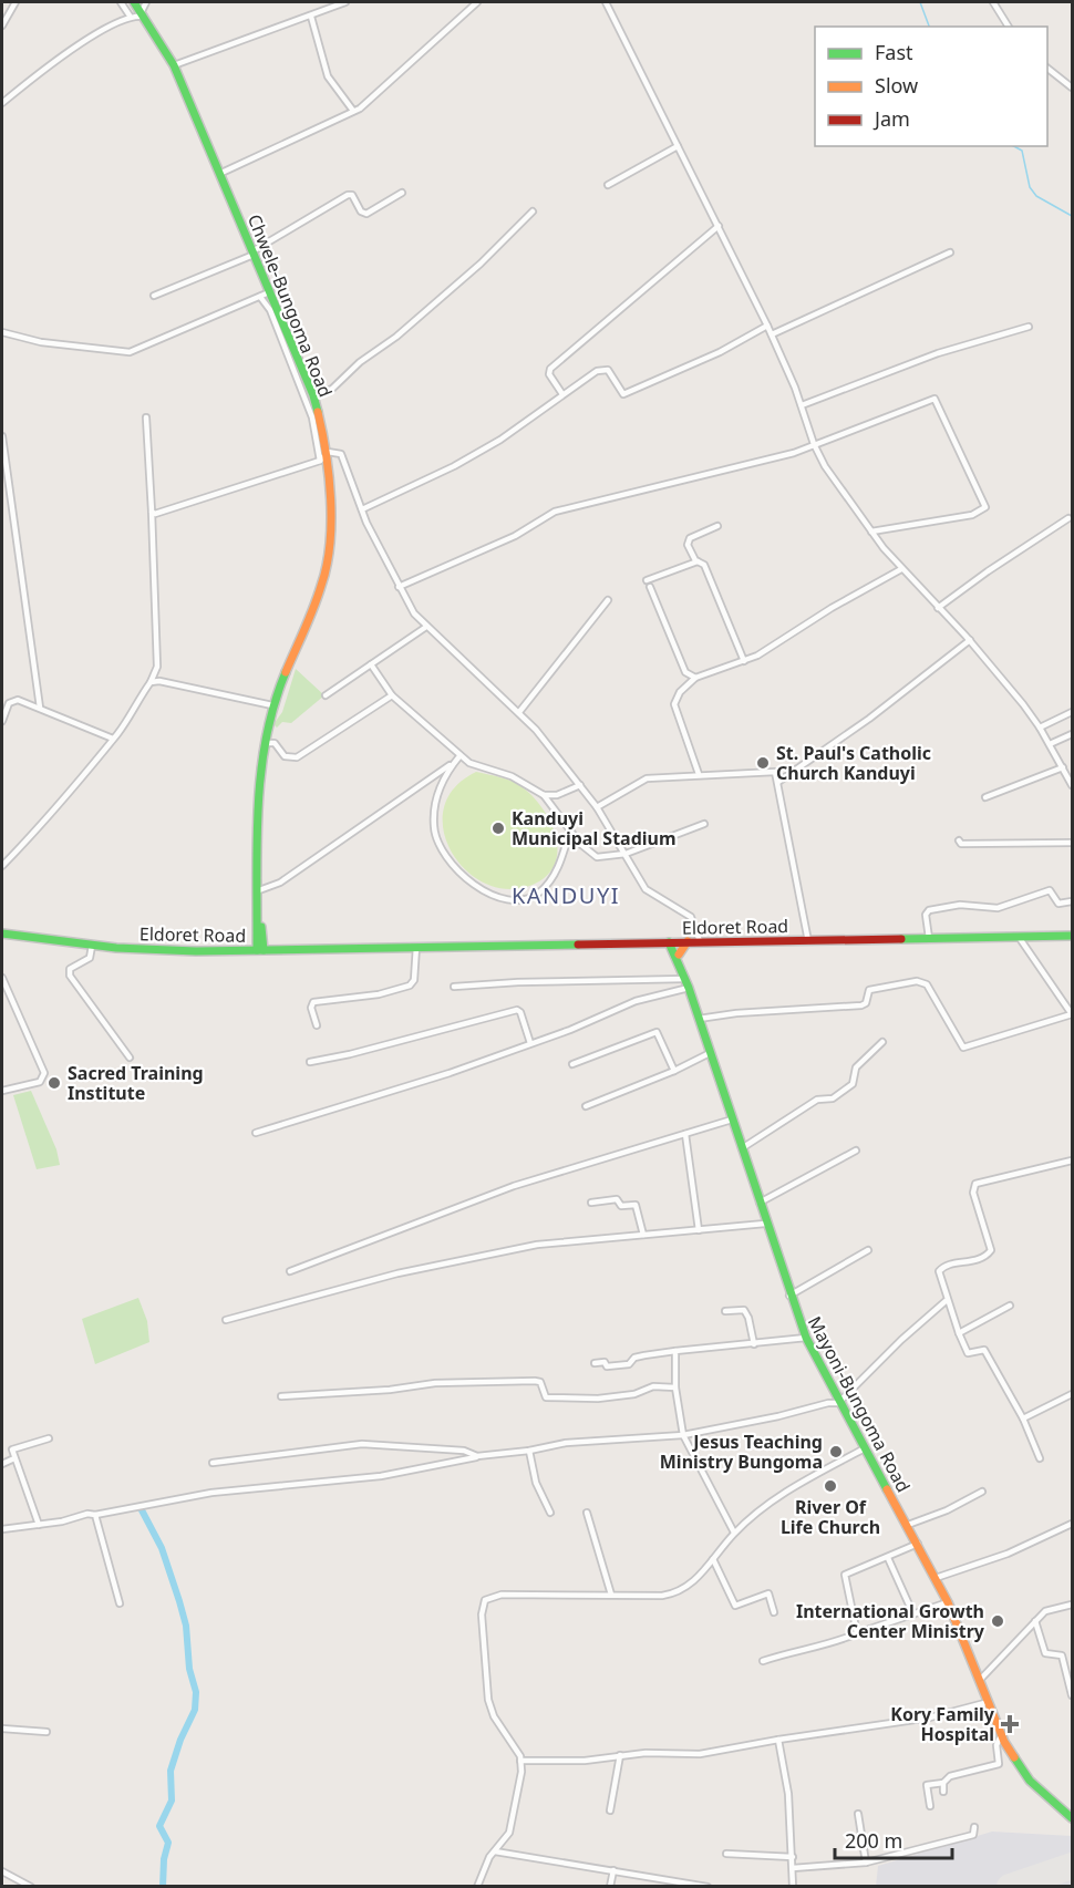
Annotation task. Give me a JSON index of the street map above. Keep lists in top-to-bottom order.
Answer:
{
  "streets": {
    "main road": ["Chwele-Bungoma Road", "Eldoret Road", "Mayoni-Bungoma Road"]
  },
  "crossings": [
    ["Chwele-Bungoma Road", "Eldoret Road"]
  ],
  "districts": ["KANDUYI"],
  "places": {
    "other": [
      "St. Paul's Catholic Church Kanduyi",
      "Kanduyi Municipal Stadium",
      "Sacred Training Institute",
      "Jesus Teaching Ministry Bungoma",
      "River Of Life Church",
      "International Growth Center Ministry"
    ],
    "health": ["Kory Family Hospital"]
  },
  "legend": ["Fast", "Slow", "Jam"],
  "scale_bar": "200 m"
}
